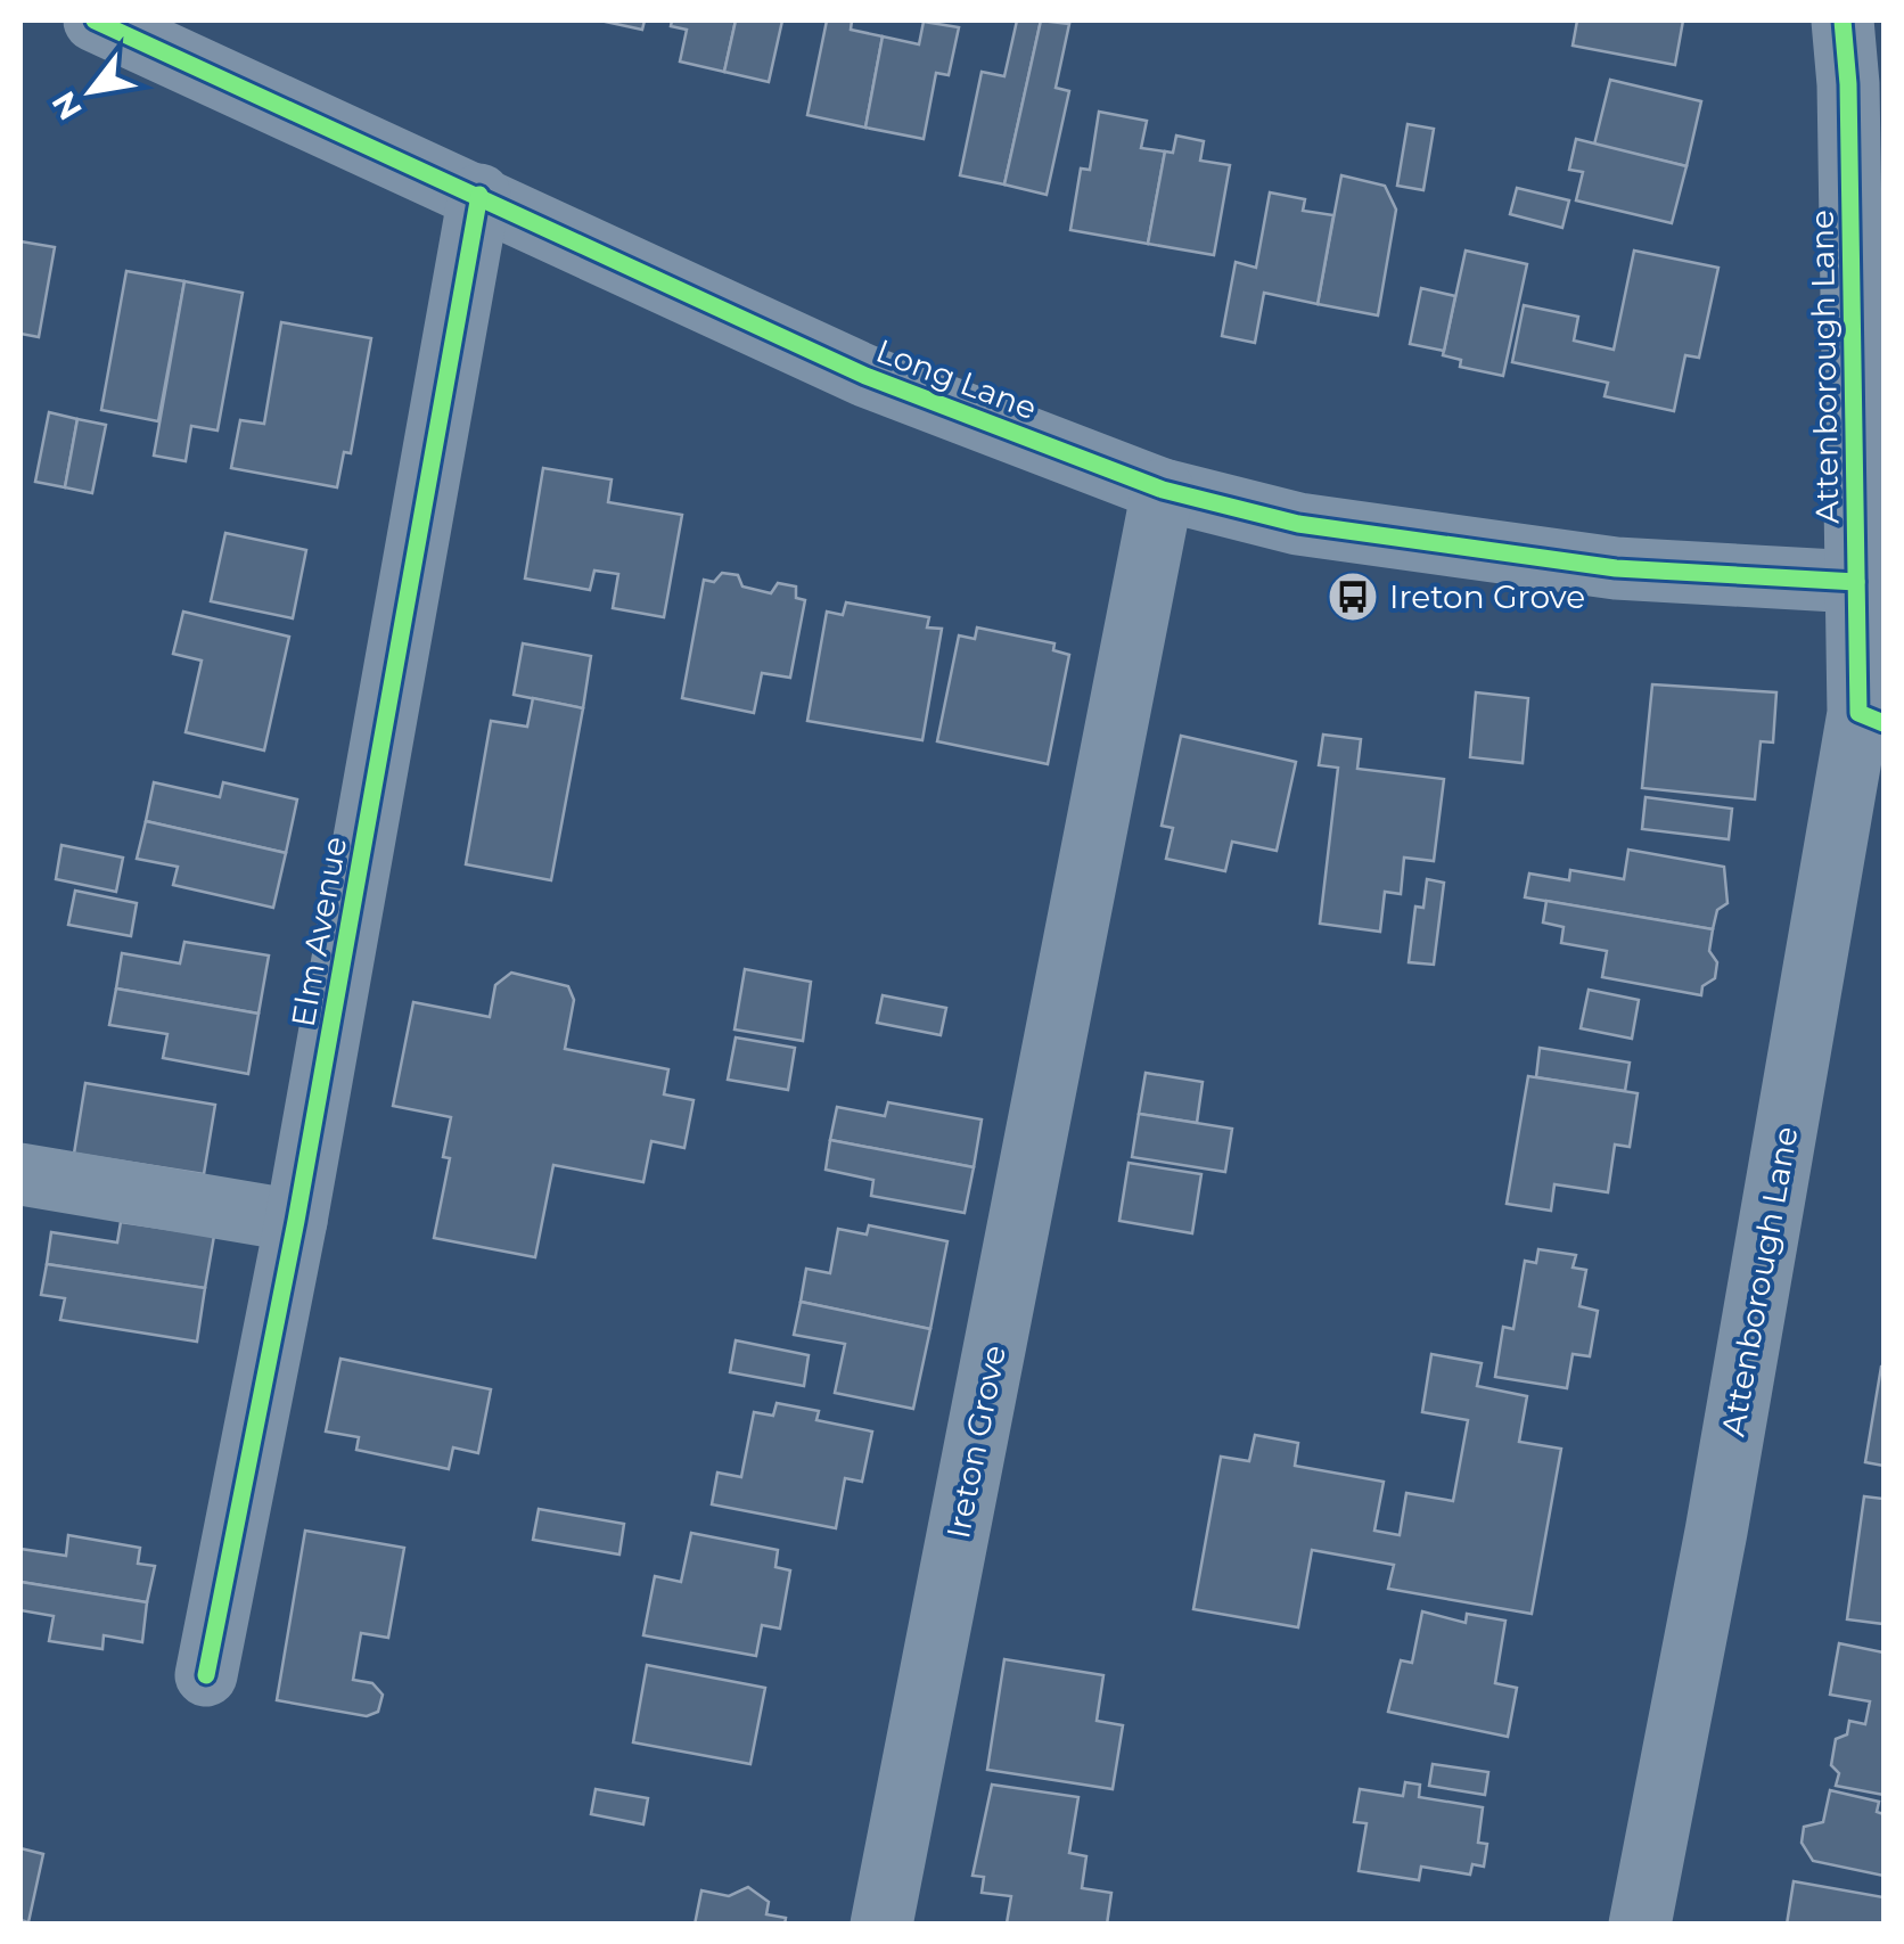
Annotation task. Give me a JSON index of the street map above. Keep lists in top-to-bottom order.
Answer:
{
  "streets": {
    "street": [
      "Attenborough Lane",
      "Long Lane",
      "Elm Avenue",
      "Ireton Grove"
    ]
  },
  "crossings": [
    ["Attenborough Lane", "Long Lane"],
    ["Long Lane", "Elm Avenue"],
    ["Long Lane", "Ireton Grove"]
  ],
  "places": {
    "bus stop": ["Ireton Grove"]
  },
  "north": "bottom left"
}
